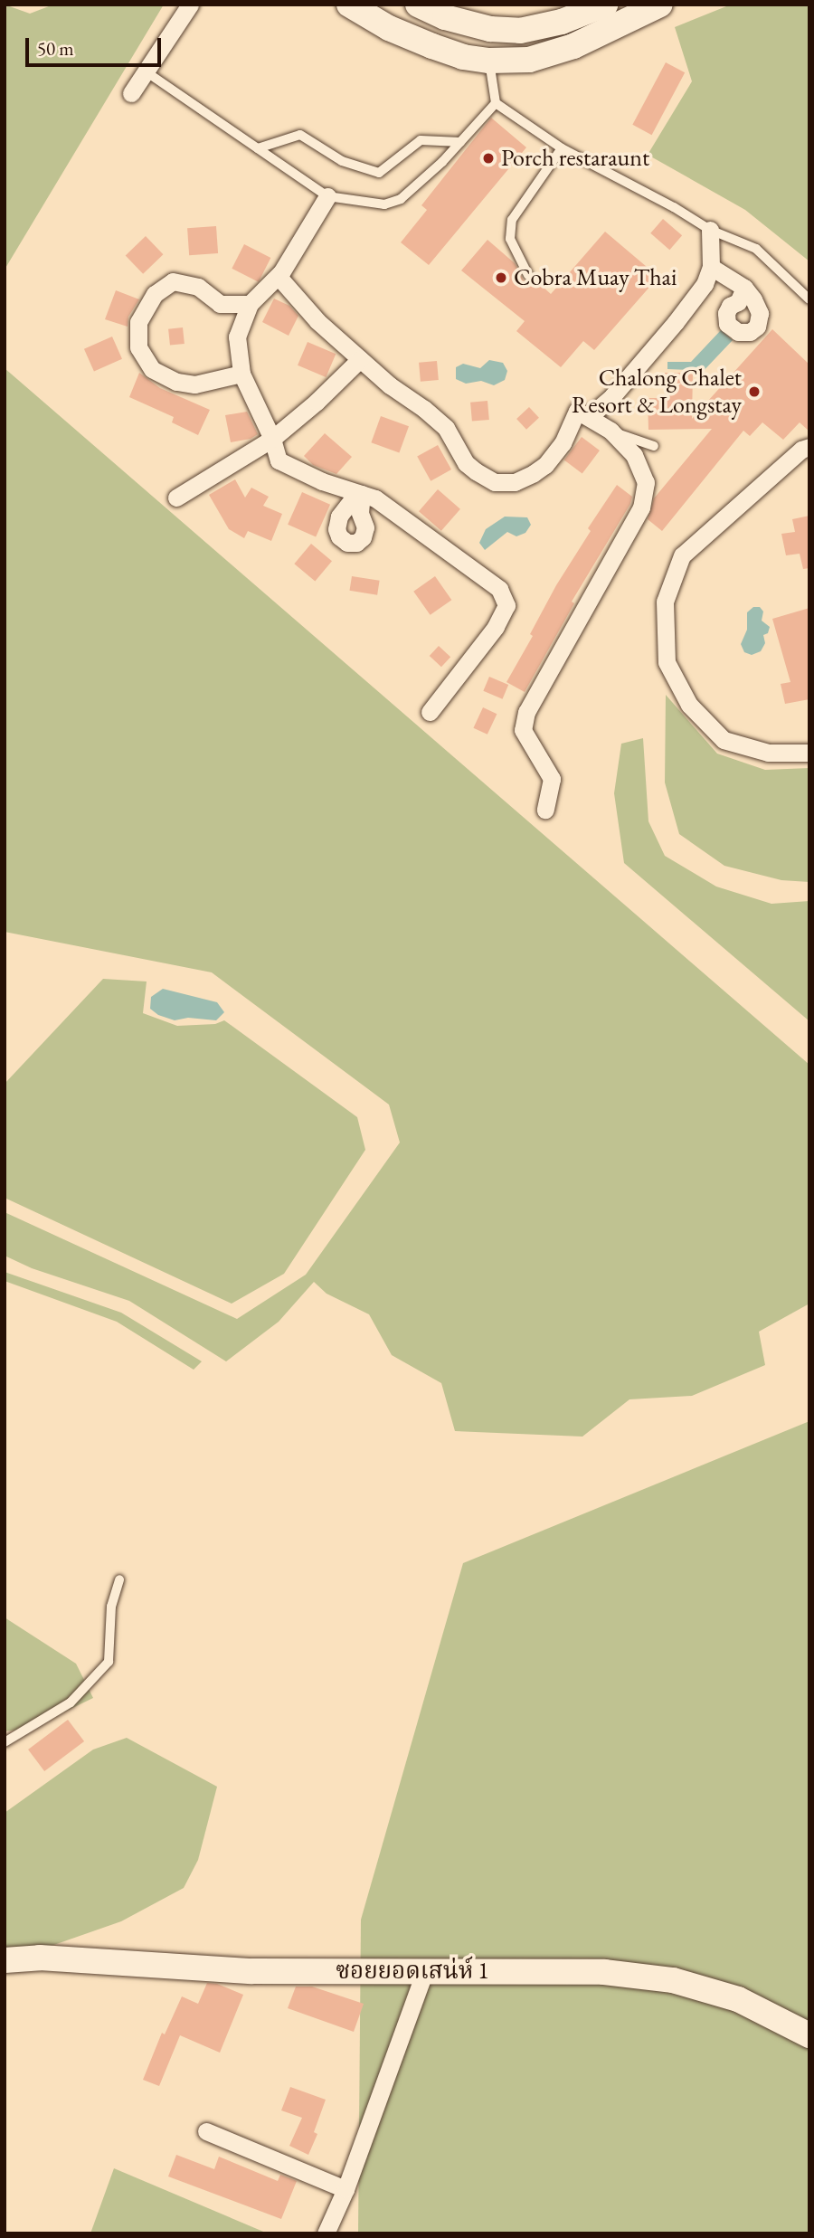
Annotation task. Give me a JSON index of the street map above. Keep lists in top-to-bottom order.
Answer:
{
  "streets": {
    "street": ["ซอยยอดเสน่ห์ 1"]
  },
  "places": ["Porch restaraunt", "Cobra Muay Thai", "Chalong Chalet Resort & Longstay"],
  "scale_bar": "50 m"
}
